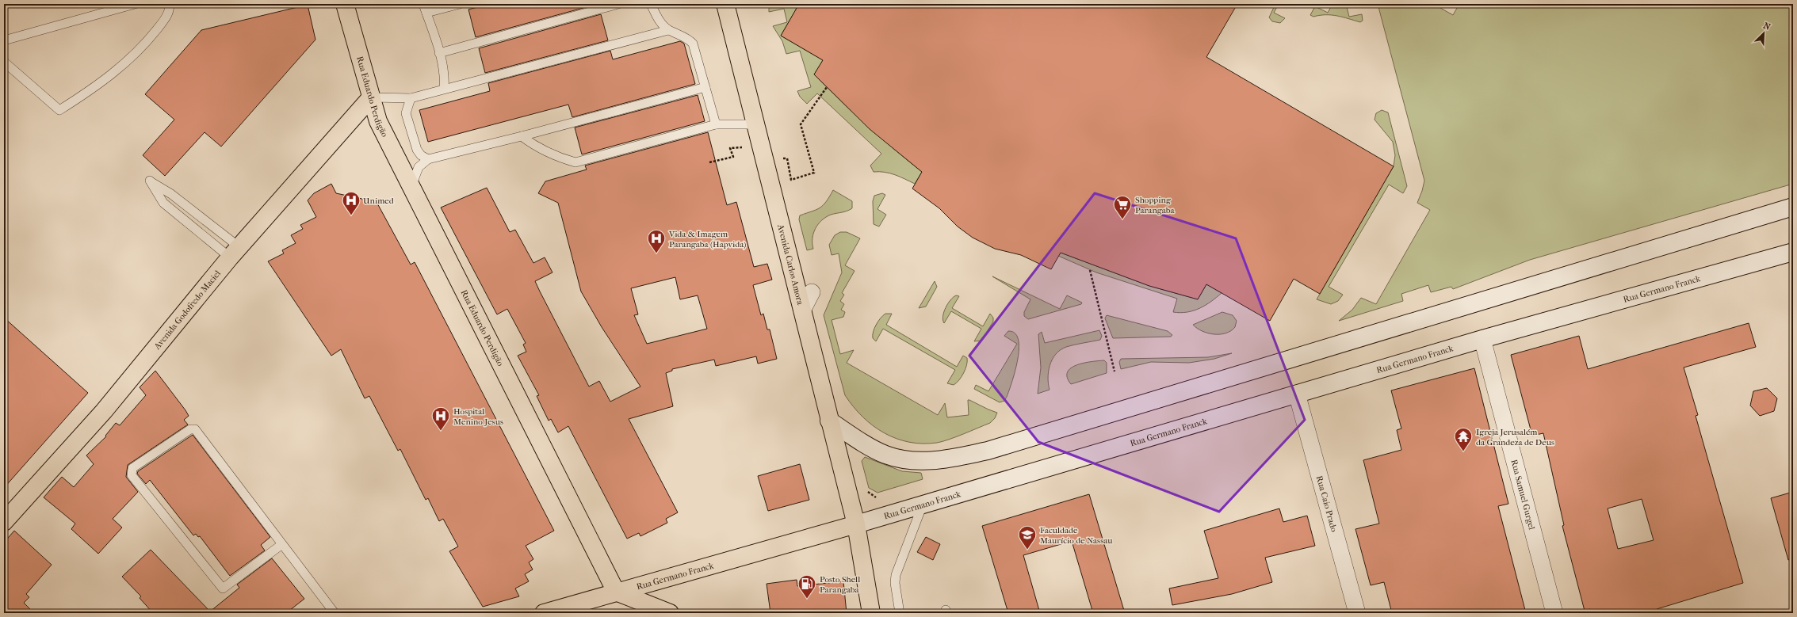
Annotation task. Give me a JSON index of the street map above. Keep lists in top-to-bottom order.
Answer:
{
  "streets": {
    "main road": [
      "Rua Eduardo Perdigão",
      "Avenida Carlos Amora",
      "Rua Germano Franck",
      "Avenida Godofredo Maciel"
    ],
    "street": ["Rua Samuel Gurgel", "Rua Caio Prado"]
  },
  "crossings": [
    ["Rua Eduardo Perdigão", "Rua Germano Franck"],
    ["Rua Eduardo Perdigão", "Avenida Godofredo Maciel"],
    ["Avenida Carlos Amora", "Rua Germano Franck"],
    ["Rua Germano Franck", "Rua Samuel Gurgel"],
    ["Rua Germano Franck", "Rua Caio Prado"]
  ],
  "places": {
    "hospital": ["Unimed", "Vida & Imagem Parangaba (Hapvida)", "Hospital Menino Jesus"],
    "supermarket": ["Shopping Parangaba"],
    "temple": ["Igreja Jerusalém da Grandeza de Deus"],
    "school or university": ["Faculdade Maurício de Nassau"],
    "fuel station": ["Posto Shell Parangaba"]
  },
  "north": "top right"
}
